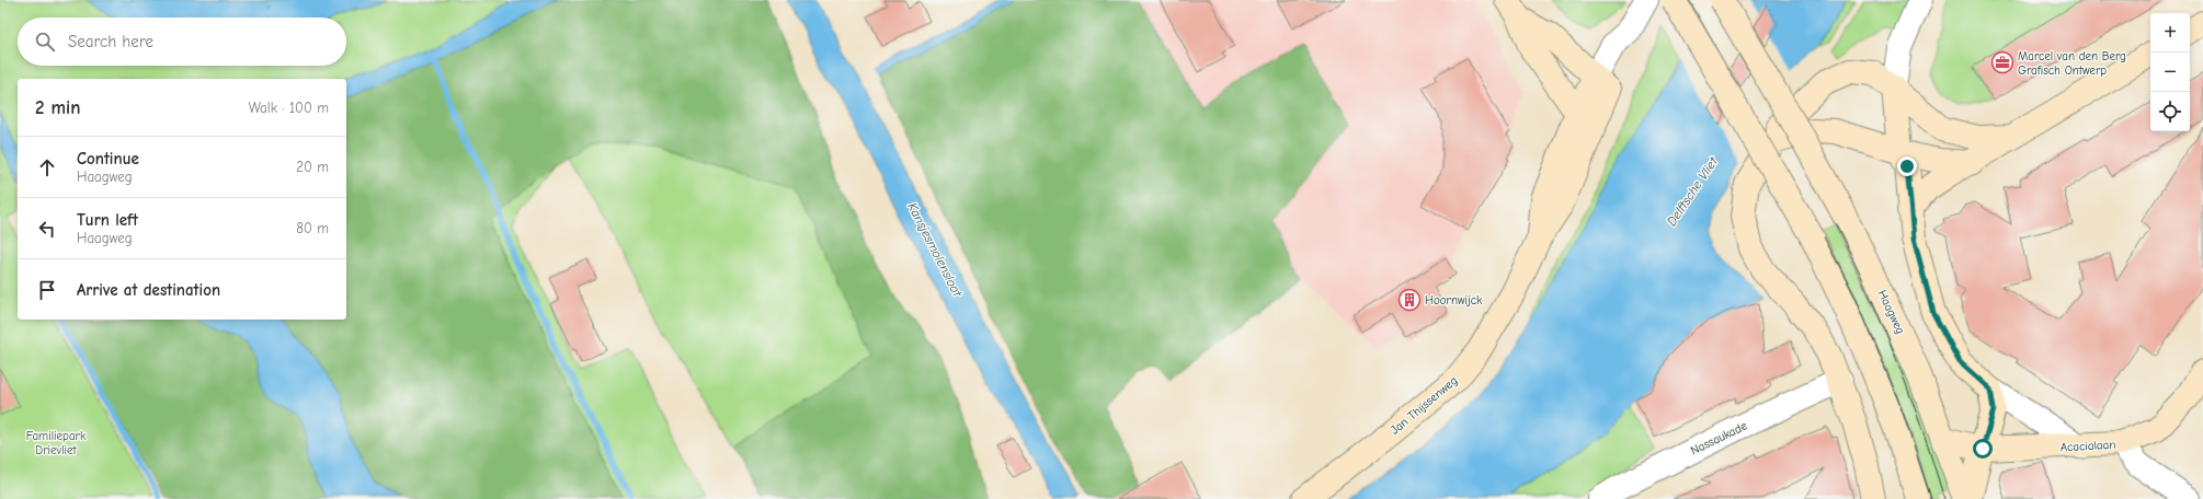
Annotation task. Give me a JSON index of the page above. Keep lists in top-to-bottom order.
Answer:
{
  "streets": {
    "street": [
      "Haagweg",
      "Jan Thijssenweg",
      "Nassaukade",
      "Acacialaan"
    ]
  },
  "crossings": [
    ["Haagweg", "Acacialaan"]
  ],
  "water": ["Delftsche Vliet", "Kansjesmolensloot"],
  "parks": ["Familiepark Drievliet"],
  "places": {
    "office": ["Marcel van den Berg Grafisch Ontwerp"],
    "building": ["Hoornwijck"]
  },
  "page": {
    "map_buttons": ["+", "−"],
    "search": "Search here",
    "heading": ["2 min", "Walk · 100 m"],
    "list": [
      ["Continue", "Haagweg", "20 m"],
      ["Turn left", "Haagweg", "80 m"],
      "Arrive at destination"
    ]
  }
}
